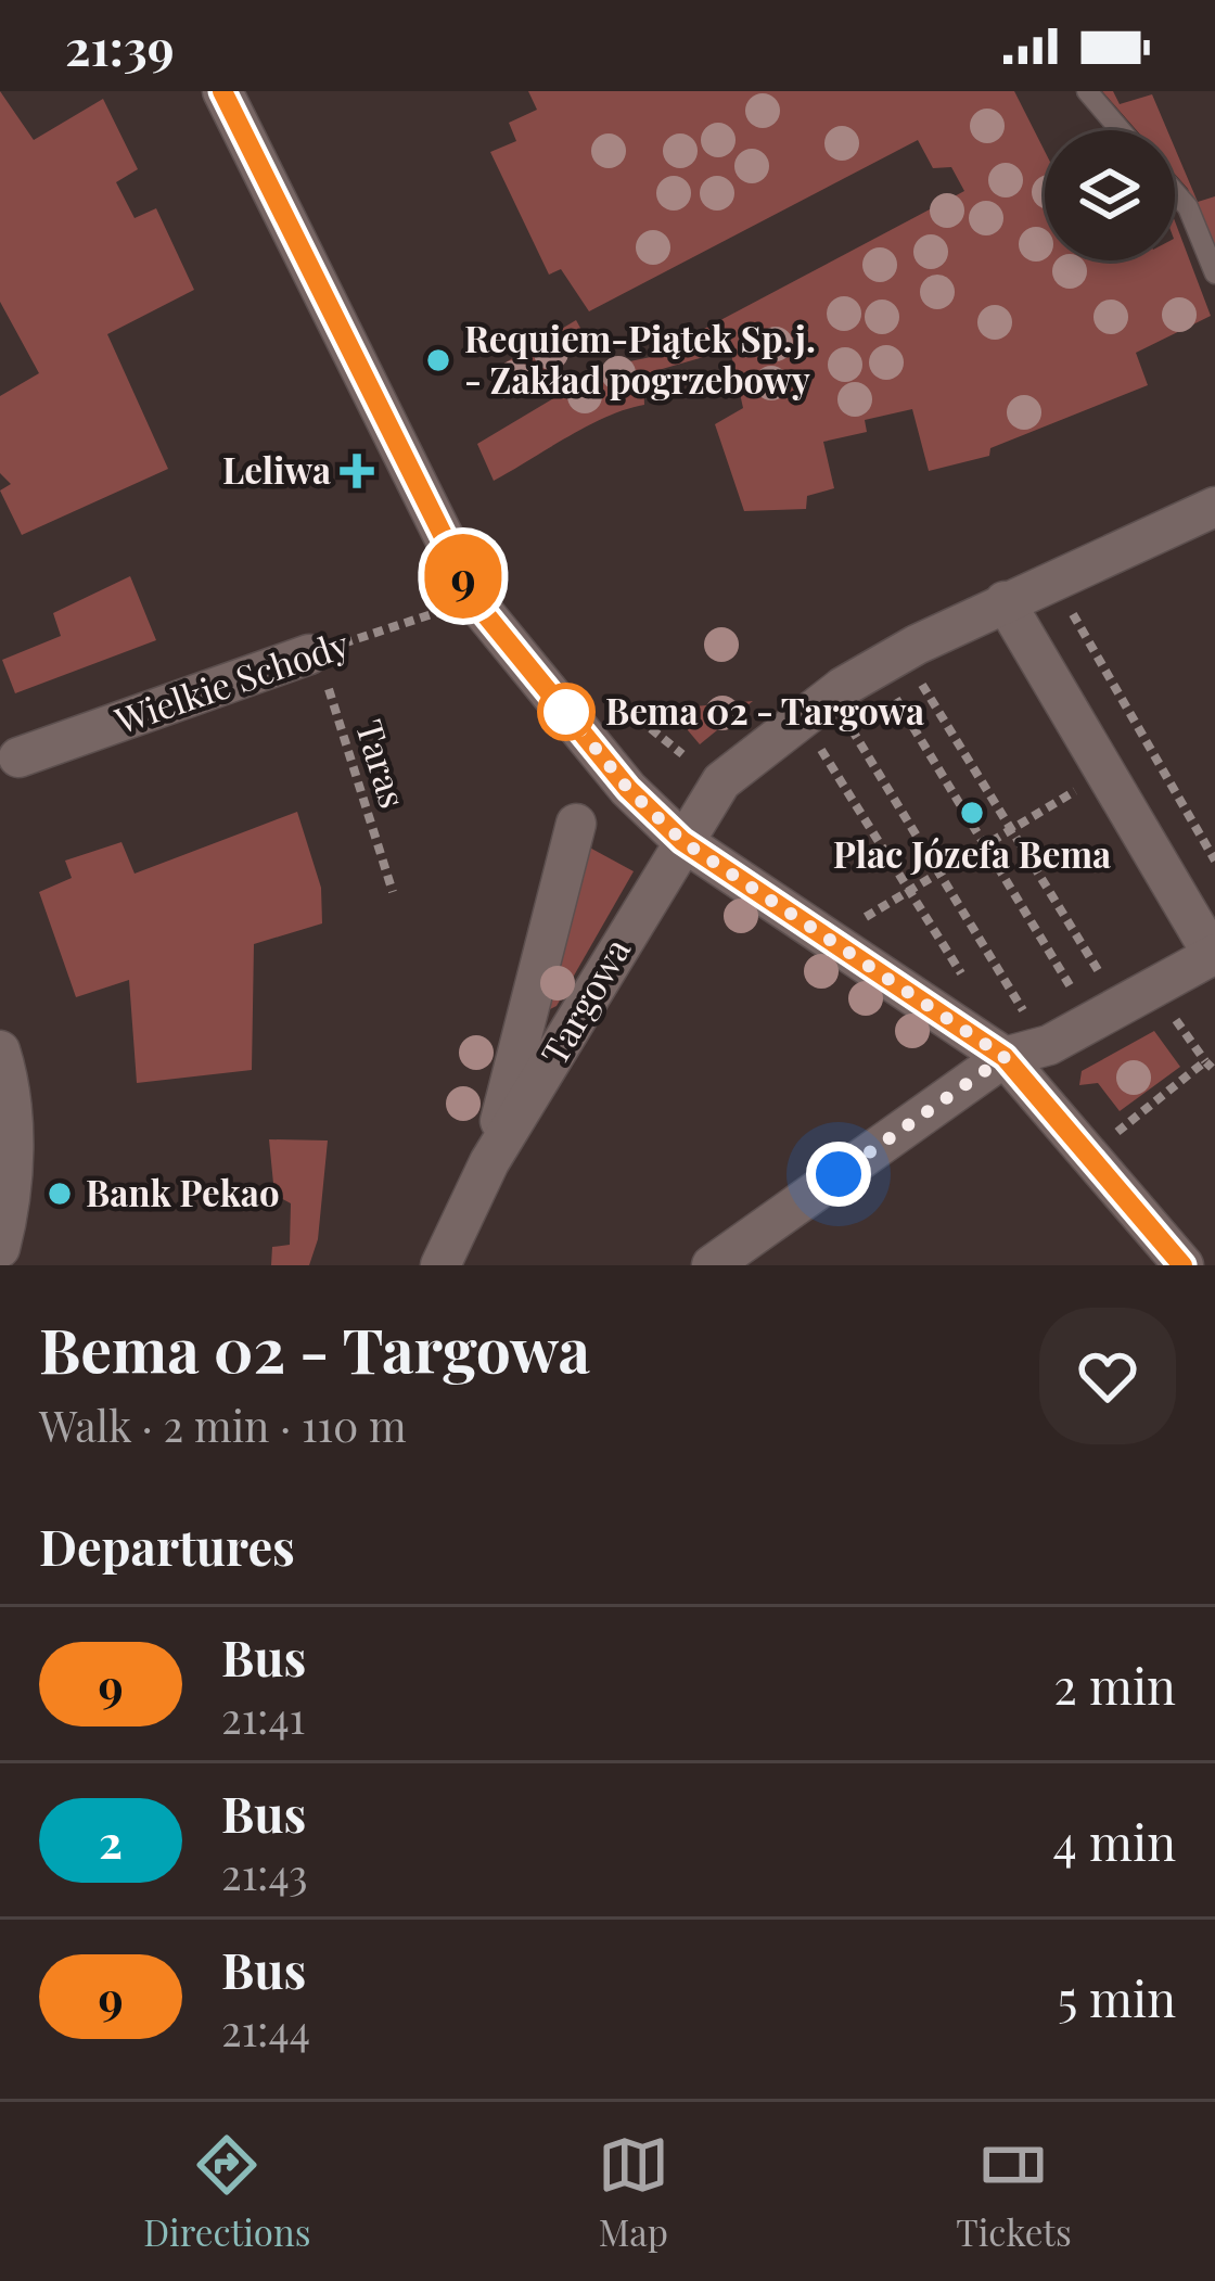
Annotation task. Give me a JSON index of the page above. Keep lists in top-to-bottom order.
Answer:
{
  "streets": {
    "street": ["Wielkie Schody", "Targowa"],
    "path": ["Taras"]
  },
  "crossings": [
    ["Wielkie Schody", "Taras"]
  ],
  "places": {
    "other": [
      "Requiem-Piątek Sp.j. - Zakład pogrzebowy",
      "Bema 02 - Targowa",
      "Plac Józefa Bema",
      "Bank Pekao"
    ],
    "health": ["Leliwa"]
  },
  "lines": ["bus line 9"],
  "page": {
    "status": "21:39",
    "on_map": "9",
    "heading": [
      ["Bema 02 - Targowa", "Walk · 2 min · 110 m"],
      "Departures"
    ],
    "list": [
      {
        "mark": "9",
        "name": "Bus",
        "note": "21:41",
        "value": "2 min"
      },
      {
        "mark": "2",
        "name": "Bus",
        "note": "21:43",
        "value": "4 min"
      },
      {
        "mark": "9",
        "name": "Bus",
        "note": "21:44",
        "value": "5 min"
      }
    ],
    "tabs": ["Directions", "Map", "Tickets"]
  }
}
